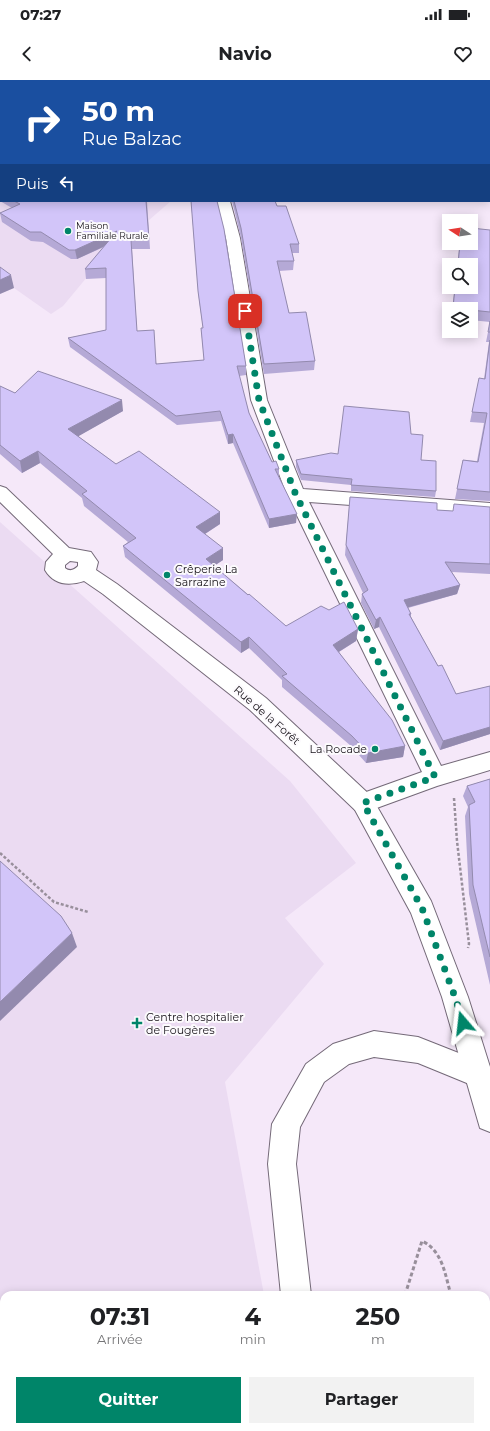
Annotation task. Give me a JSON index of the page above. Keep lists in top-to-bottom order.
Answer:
{
  "streets": {
    "street": ["Rue de la Forêt"]
  },
  "places": {
    "other": ["Maison Familiale Rurale", "Crêperie La Sarrazine", "La Rocade"],
    "health": ["Centre hospitalier de Fougères"]
  },
  "north": "left",
  "page": {
    "status": "07:27",
    "header": "Navio",
    "turn": ["50 m", "Rue Balzac"],
    "then": "Puis",
    "eta": [
      "07:31",
      "Arrivée",
      "4",
      "min",
      "250",
      "m"
    ],
    "buttons": ["Quitter", "Partager"]
  }
}
